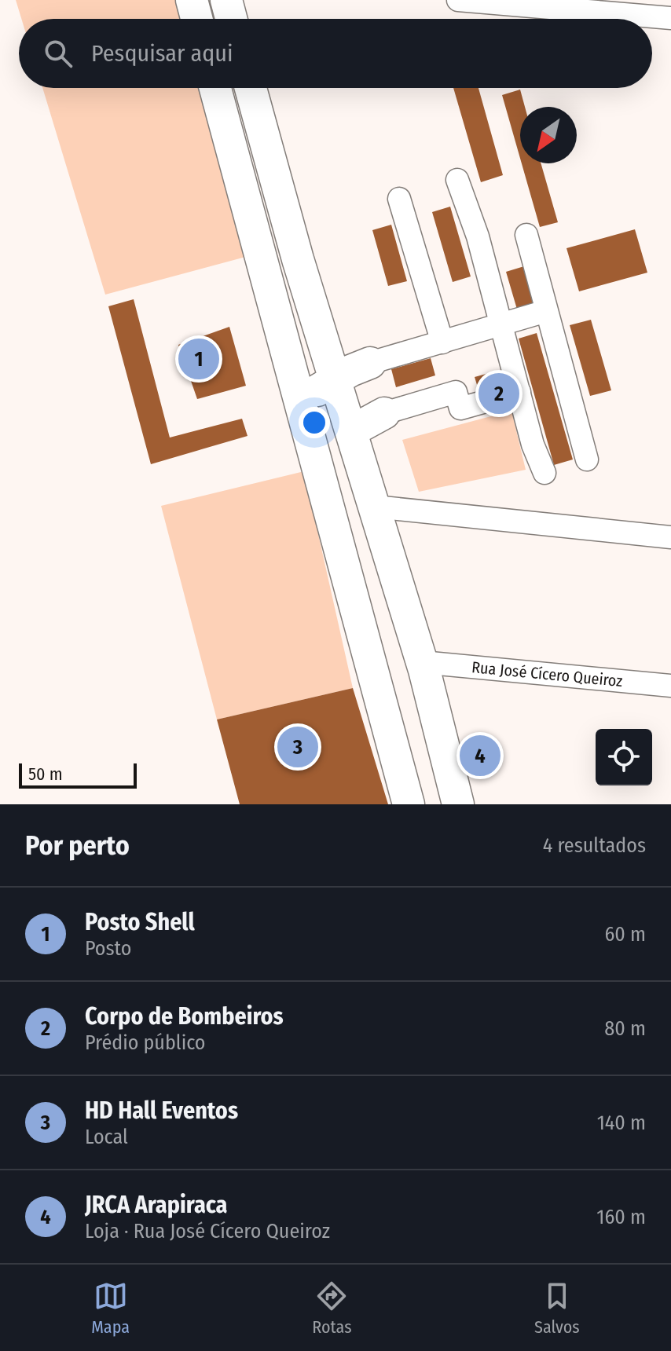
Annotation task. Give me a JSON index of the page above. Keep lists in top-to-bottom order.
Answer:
{
  "streets": {
    "street": ["Rua José Cícero Queiroz"]
  },
  "scale_bar": "50 m",
  "north": "bottom left",
  "page": {
    "search": "Pesquisar aqui",
    "pins": [
      "1",
      "2",
      "3",
      "4"
    ],
    "scale": "50 m",
    "heading": ["Por perto", "4 resultados"],
    "list": [
      {
        "mark": "1",
        "name": "Posto Shell",
        "note": "Posto",
        "value": "60 m"
      },
      {
        "mark": "2",
        "name": "Corpo de Bombeiros",
        "note": "Prédio público",
        "value": "80 m"
      },
      {
        "mark": "3",
        "name": "HD Hall Eventos",
        "note": "Local",
        "value": "140 m"
      },
      {
        "mark": "4",
        "name": "JRCA Arapiraca",
        "note": "Loja · Rua José Cícero Queiroz",
        "value": "160 m"
      }
    ],
    "nav": ["Mapa", "Rotas", "Salvos"]
  }
}
